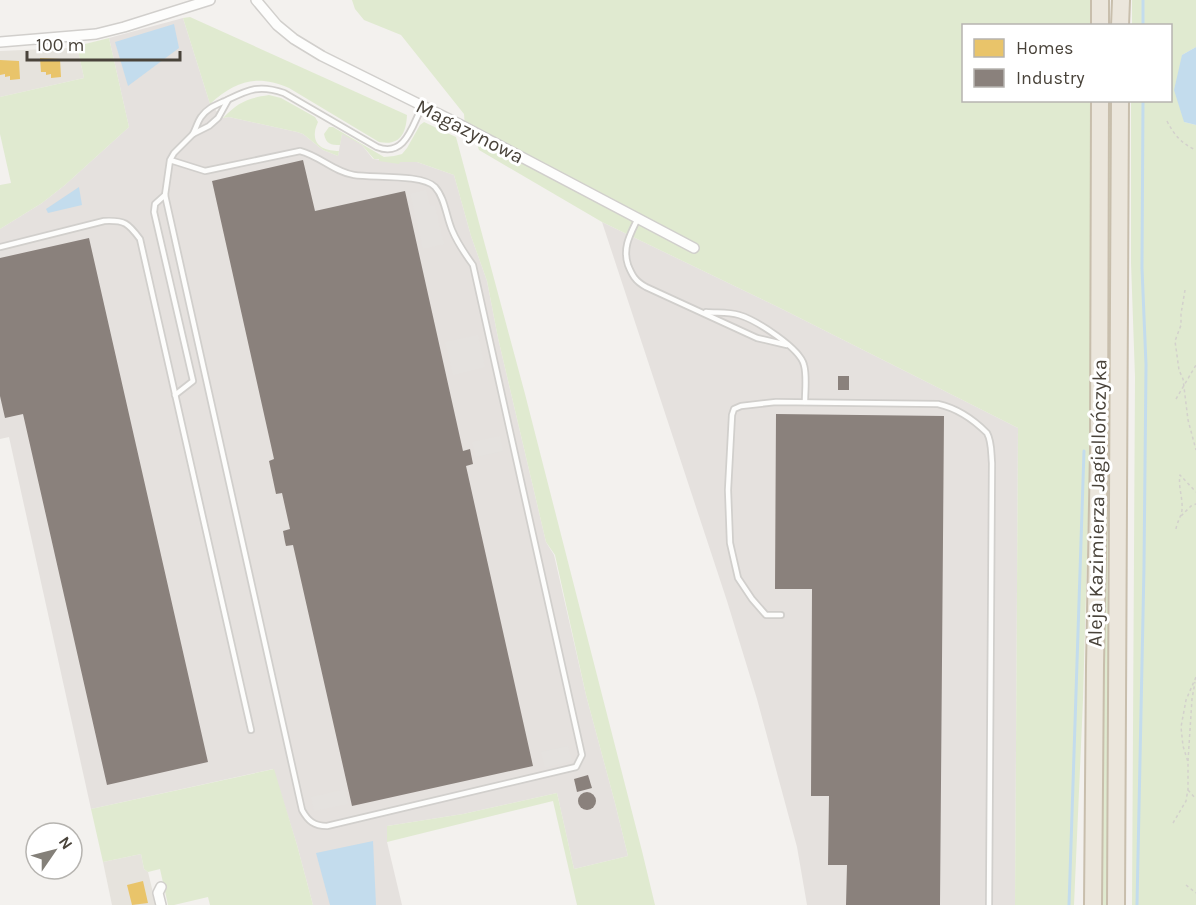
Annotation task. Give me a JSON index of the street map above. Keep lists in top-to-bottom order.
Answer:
{
  "streets": {
    "highway": ["Aleja Kazimierza Jagiellończyka"],
    "street": ["Magazynowa"]
  },
  "legend": ["Homes", "Industry"],
  "scale_bar": "100 m",
  "north": "top right"
}
